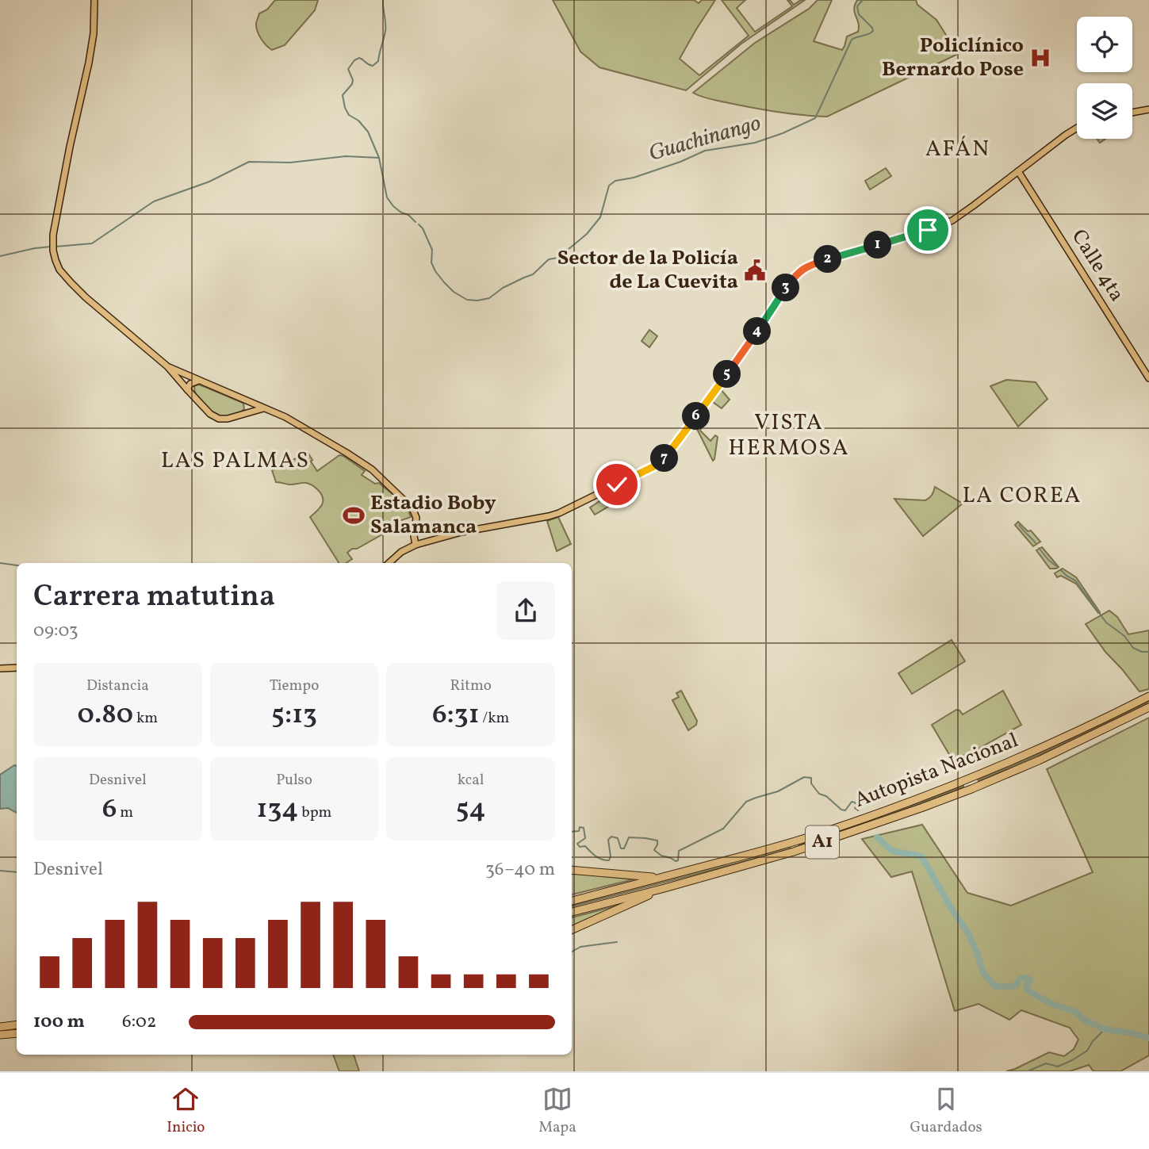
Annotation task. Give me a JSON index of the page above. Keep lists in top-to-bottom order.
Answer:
{
  "streets": {
    "highway": ["Autopista Nacional", "A1"],
    "main road": ["Calle 4ta"]
  },
  "districts": [
    "AFÁN",
    "VISTA HERMOSA",
    "LAS PALMAS",
    "LA COREA"
  ],
  "water": ["Guachinango"],
  "places": {
    "hospital": ["Policlínico Bernardo Pose"],
    "public building": ["Sector de la Policía de La Cuevita"],
    "sports": ["Estadio Boby Salamanca"]
  },
  "page": {
    "pins": [
      "1",
      "2",
      "3",
      "4",
      "5",
      "6",
      "7"
    ],
    "heading": ["Carrera matutina", "09:03"],
    "stats": [
      ["Distancia", "0.80 km"],
      ["Tiempo", "5:13"],
      ["Ritmo", "6:31 /km"],
      ["Desnivel", "6 m"],
      ["Pulso", "134 bpm"],
      ["kcal", "54"]
    ],
    "chart": ["Desnivel", "36–40 m"],
    "list": [
      {
        "name": "100 m",
        "note": "6:02"
      }
    ],
    "tabs": ["Inicio", "Mapa", "Guardados"]
  }
}
